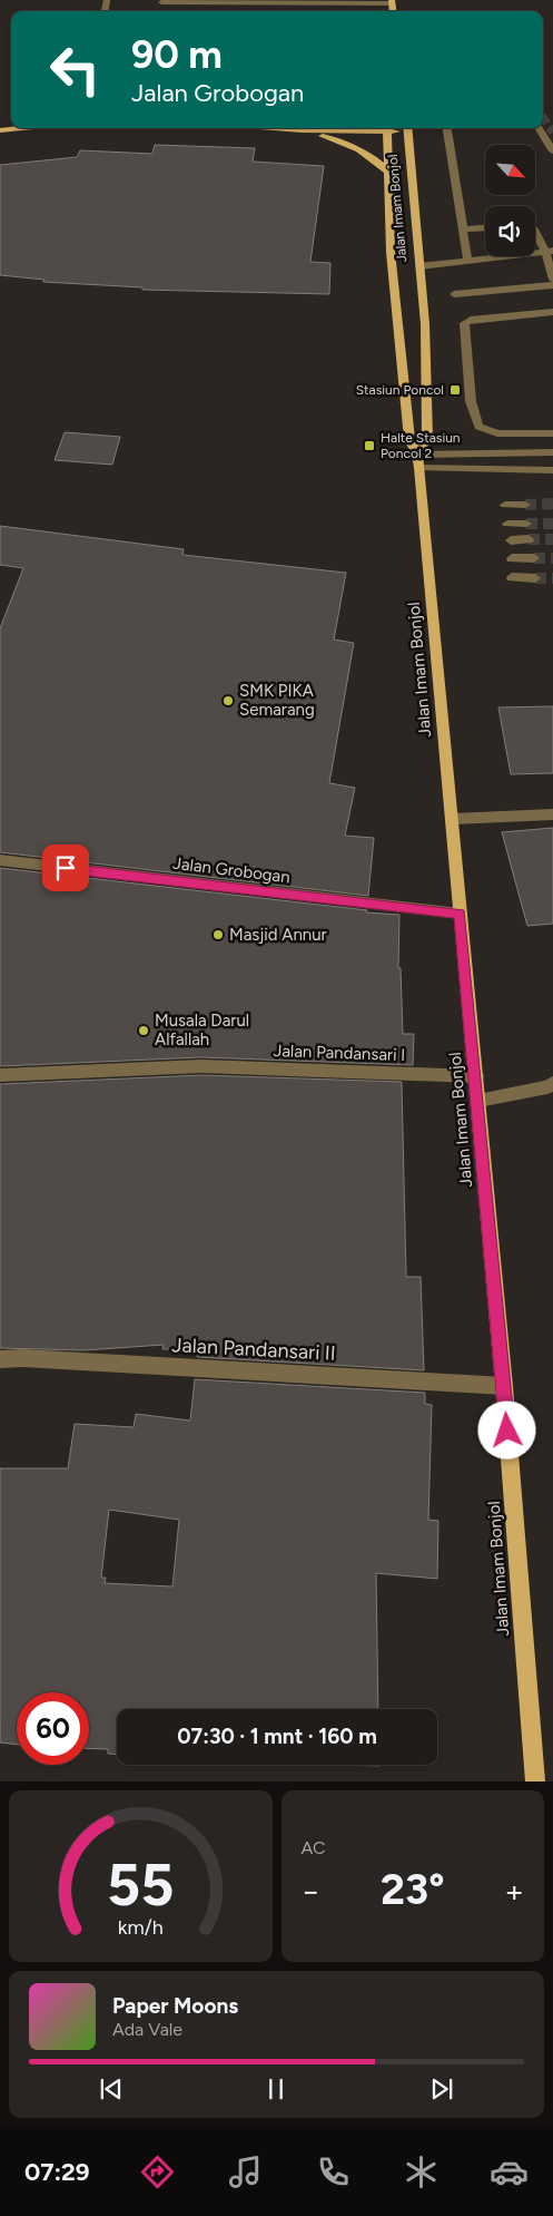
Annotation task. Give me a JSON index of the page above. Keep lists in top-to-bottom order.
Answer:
{
  "streets": {
    "main road": ["Jalan Imam Bonjol"],
    "street": ["Jalan Grobogan", "Jalan Pandansari I", "Jalan Pandansari II"]
  },
  "crossings": [
    ["Jalan Imam Bonjol", "Jalan Grobogan"],
    ["Jalan Imam Bonjol", "Jalan Pandansari I"],
    ["Jalan Imam Bonjol", "Jalan Pandansari II"]
  ],
  "places": {
    "transit": ["Stasiun Poncol", "Halte Stasiun Poncol 2"],
    "other": ["SMK PIKA Semarang", "Masjid Annur", "Musala Darul Alfallah"]
  },
  "north": "bottom right",
  "page": {
    "turn": ["90 m", "Jalan Grobogan"],
    "limit": "60",
    "trip": "07:30 · 1 mnt · 160 m",
    "tile": "AC",
    "heat": ["−", "23°", "+"],
    "song": ["Paper Moons", "Ada Vale"],
    "tabs": "07:29",
    "gauge": ["55", "km/h"]
  }
}
